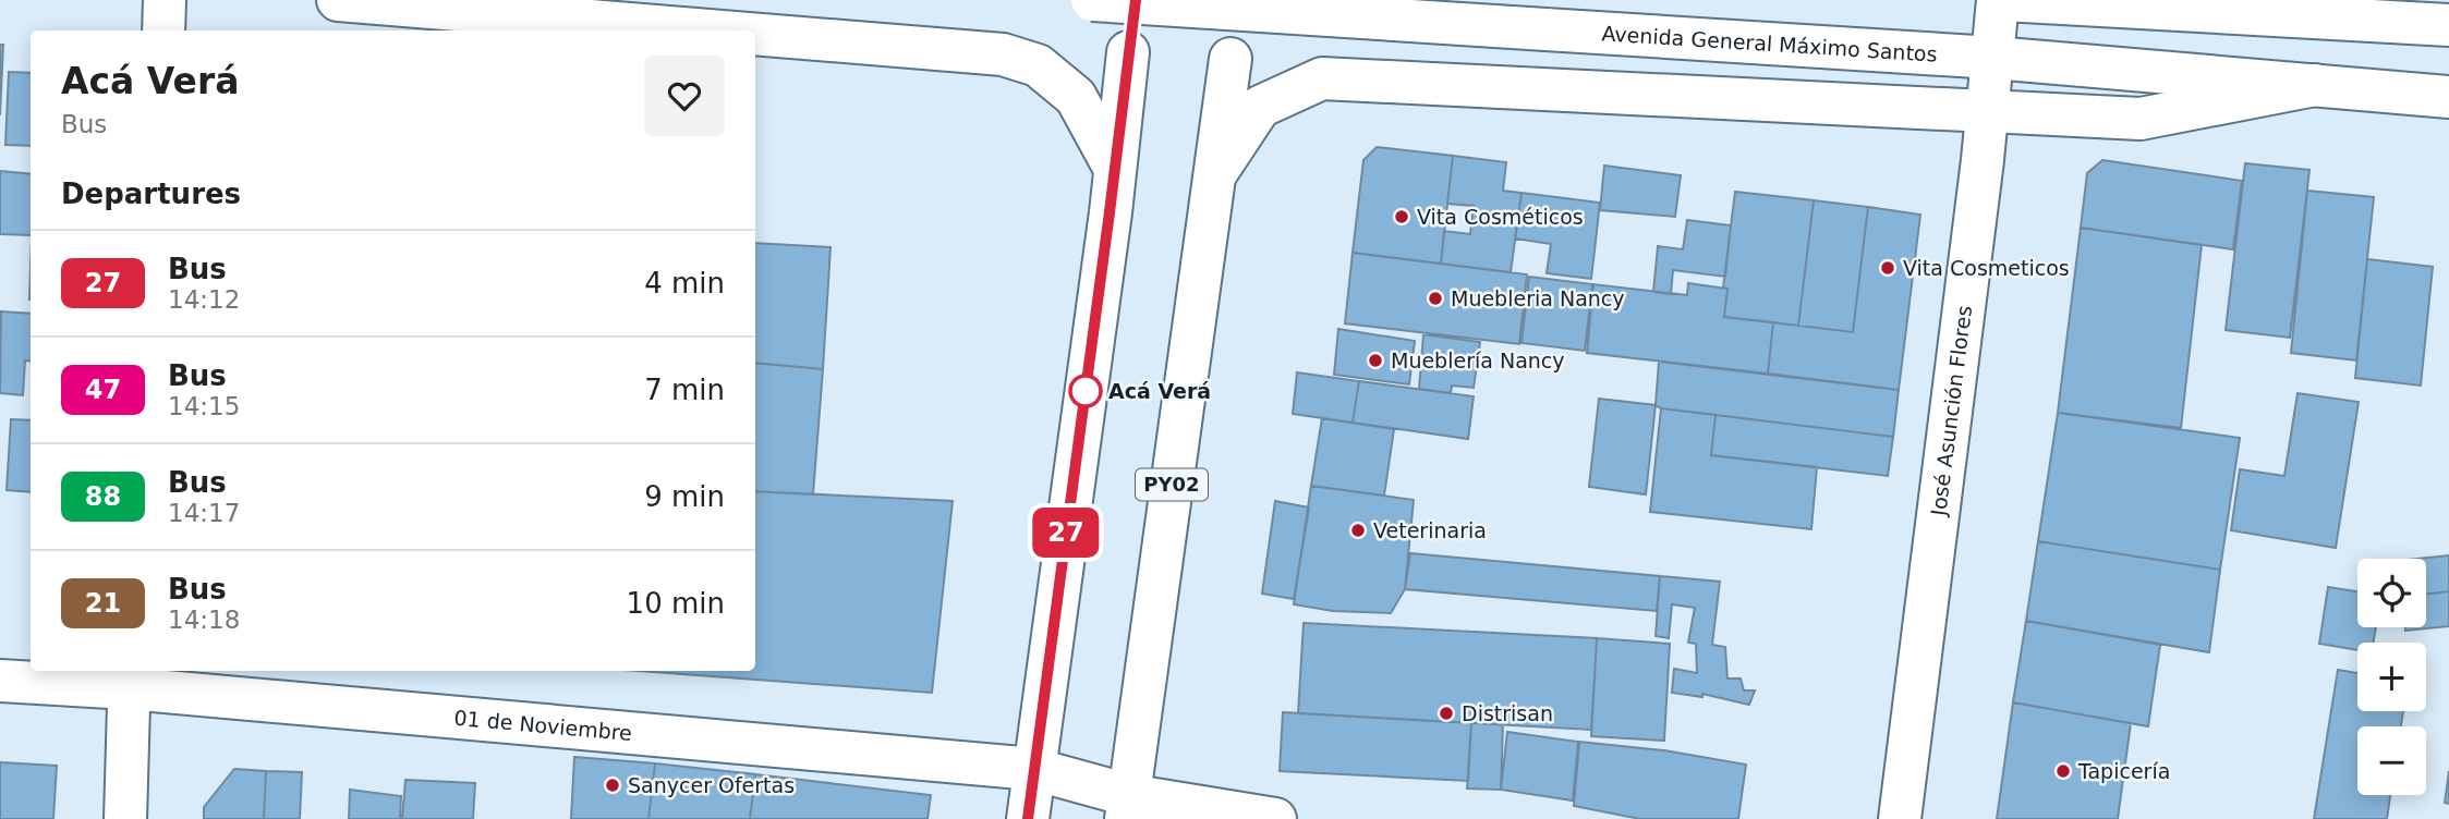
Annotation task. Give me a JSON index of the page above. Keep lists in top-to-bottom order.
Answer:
{
  "streets": {
    "main road": [
      "Avenida General Máximo Santos",
      "José Asunción Flores",
      "PY02",
      "01 de Noviembre"
    ]
  },
  "crossings": [
    ["Avenida General Máximo Santos", "José Asunción Flores"],
    ["PY02", "01 de Noviembre"]
  ],
  "places": [
    "Vita Cosméticos",
    "Vita Cosmeticos",
    "Muebleria Nancy",
    "Mueblería Nancy",
    "Acá Verá",
    "Veterinaria",
    "Distrisan",
    "Tapicería",
    "Sanycer Ofertas"
  ],
  "lines": ["bus line 27"],
  "page": {
    "on_map": "27",
    "heading": [
      ["Acá Verá", "Bus"],
      "Departures"
    ],
    "list": [
      {
        "mark": "27",
        "name": "Bus",
        "note": "14:12",
        "value": "4 min"
      },
      {
        "mark": "47",
        "name": "Bus",
        "note": "14:15",
        "value": "7 min"
      },
      {
        "mark": "88",
        "name": "Bus",
        "note": "14:17",
        "value": "9 min"
      },
      {
        "mark": "21",
        "name": "Bus",
        "note": "14:18",
        "value": "10 min"
      }
    ],
    "map_buttons": ["+", "−"]
  }
}
